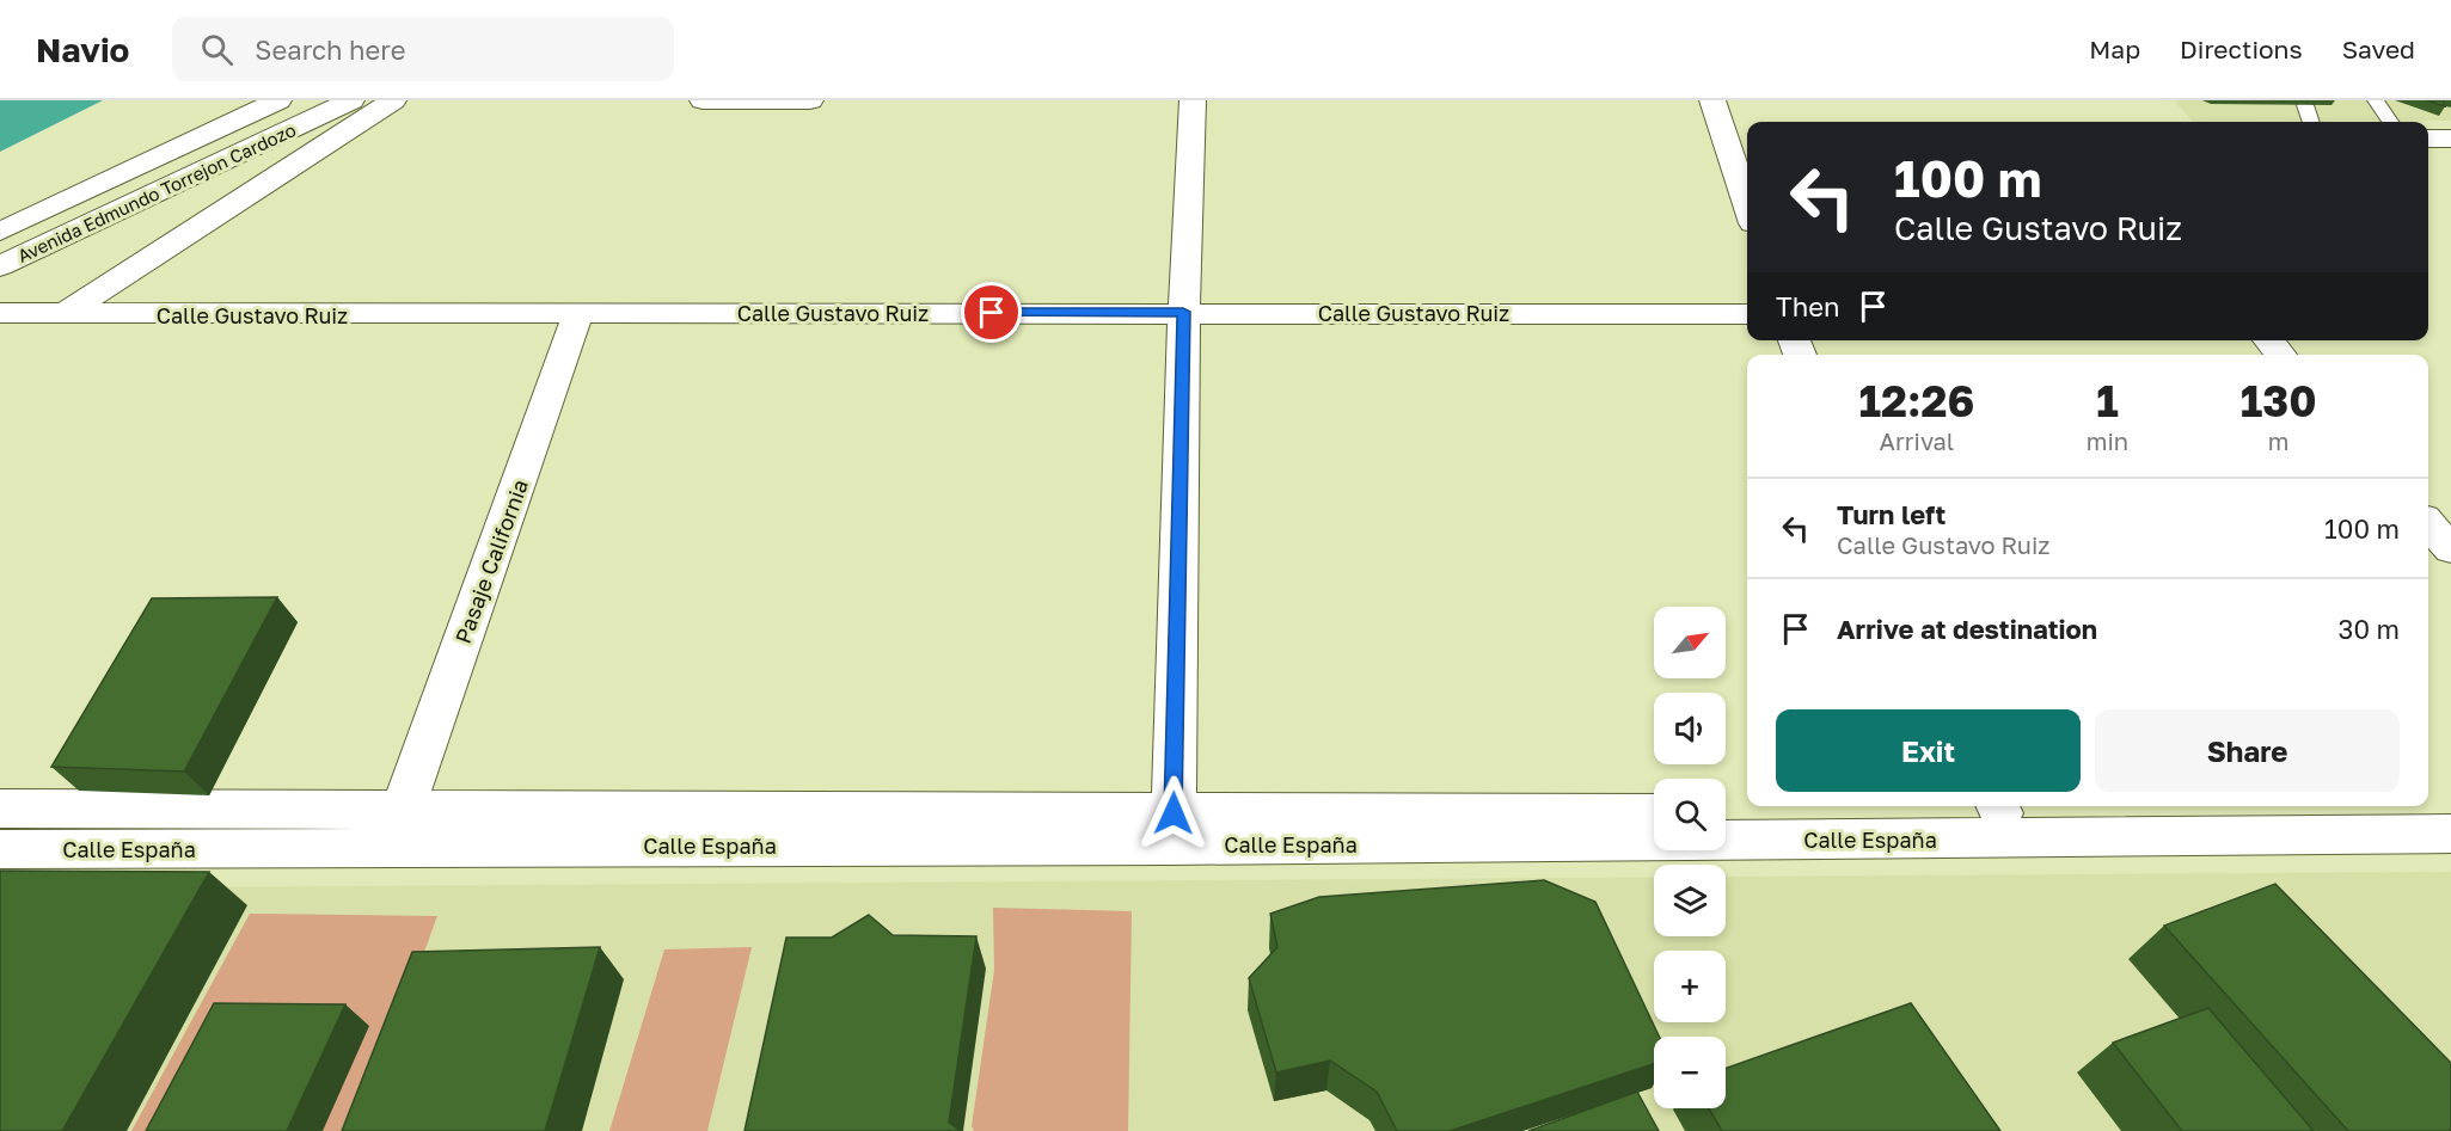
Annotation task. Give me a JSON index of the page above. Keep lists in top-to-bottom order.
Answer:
{
  "streets": {
    "street": [
      "Avenida Edmundo Torrejon Cardozo",
      "Calle Gustavo Ruiz",
      "Pasaje California",
      "Calle España"
    ]
  },
  "crossings": [
    ["Calle Gustavo Ruiz", "Pasaje California"],
    ["Pasaje California", "Calle España"]
  ],
  "north": "top right",
  "page": {
    "header": "Navio",
    "search": "Search here",
    "nav": ["Map", "Directions", "Saved"],
    "turn": ["100 m", "Calle Gustavo Ruiz"],
    "then": "Then",
    "eta": [
      "12:26",
      "Arrival",
      "1",
      "min",
      "130",
      "m"
    ],
    "list": [
      {
        "name": "Turn left",
        "note": "Calle Gustavo Ruiz",
        "value": "100 m"
      },
      {
        "name": "Arrive at destination",
        "value": "30 m"
      }
    ],
    "map_buttons": ["+", "−"],
    "buttons": ["Exit", "Share"]
  }
}
